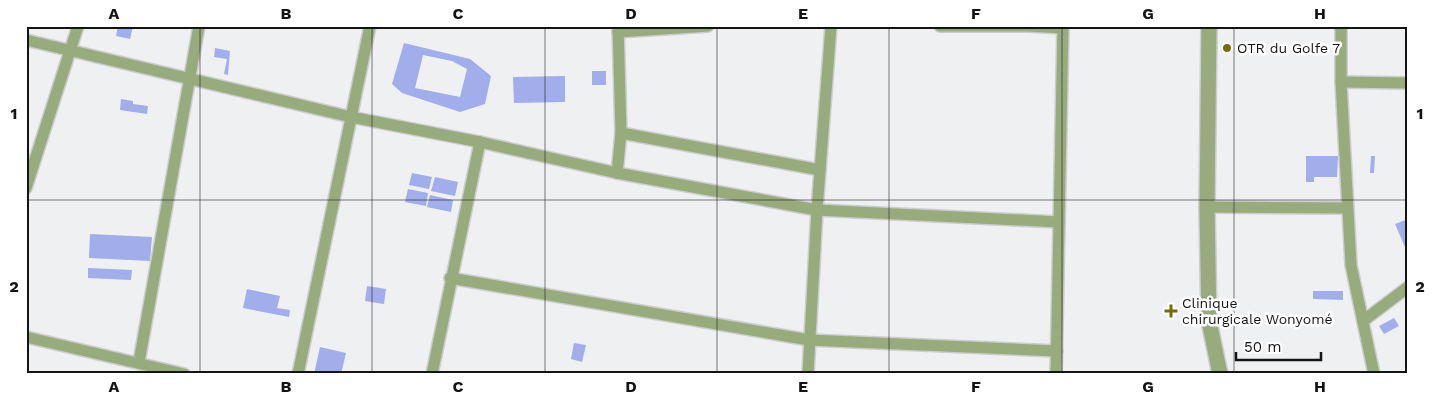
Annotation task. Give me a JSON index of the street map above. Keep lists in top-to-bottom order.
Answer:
{
  "places": {
    "other": ["OTR du Golfe 7"],
    "health": ["Clinique chirurgicale Wonyomé"]
  },
  "scale_bar": "50 m",
  "grid": {
    "columns": [
      "A",
      "B",
      "C",
      "D",
      "E",
      "F",
      "G",
      "H"
    ],
    "rows": ["1", "2"]
  }
}
